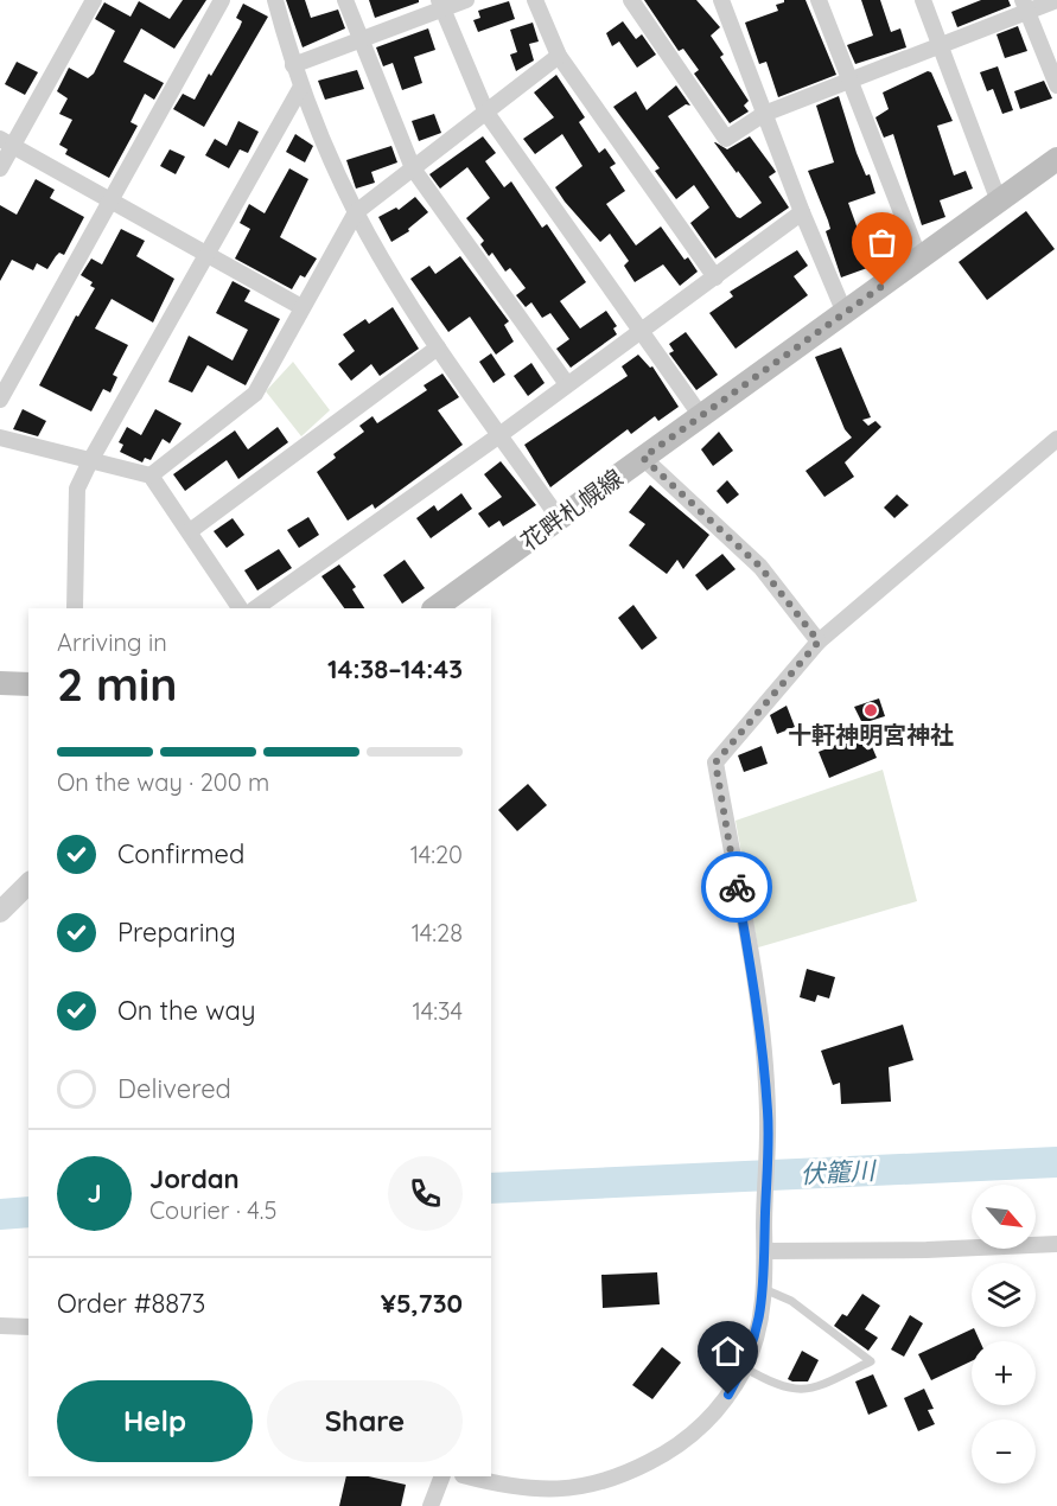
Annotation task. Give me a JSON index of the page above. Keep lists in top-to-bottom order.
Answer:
{
  "streets": {
    "main road": ["花畔札幌線"]
  },
  "water": ["伏籠川"],
  "places": ["十軒神明宮神社"],
  "north": "bottom right",
  "page": {
    "heading": ["2 min", "Arriving in", "14:38–14:43"],
    "panel": [
      "Jordan",
      "Courier · 4.5",
      "Order #8873",
      "¥5,730"
    ],
    "bar": "On the way · 200 m",
    "list": [
      ["Confirmed", "14:20"],
      ["Preparing", "14:28"],
      ["On the way", "14:34"],
      "Delivered"
    ],
    "round": "J",
    "map_buttons": ["+", "−"],
    "buttons": ["Help", "Share"]
  }
}
